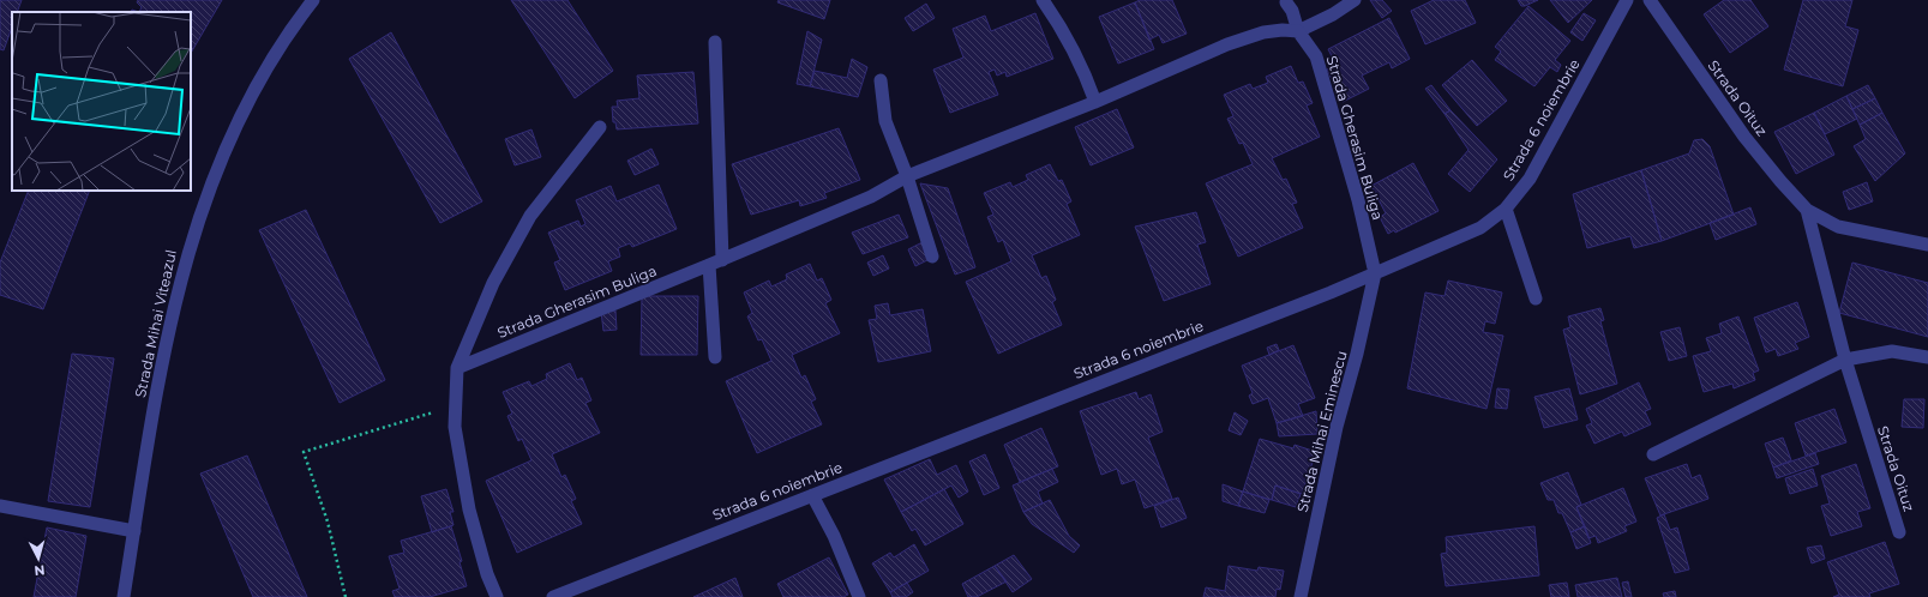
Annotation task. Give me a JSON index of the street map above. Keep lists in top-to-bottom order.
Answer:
{
  "streets": {
    "street": [
      "Strada Oituz",
      "Strada 6 noiembrie",
      "Strada Gherasim Buliga",
      "Strada Mihai Viteazul",
      "Strada Mihai Eminescu"
    ]
  },
  "crossings": [
    ["Strada 6 noiembrie", "Strada Gherasim Buliga"],
    ["Strada 6 noiembrie", "Strada Mihai Eminescu"],
    ["Strada Gherasim Buliga", "Strada Mihai Eminescu"]
  ],
  "north": "bottom"
}
